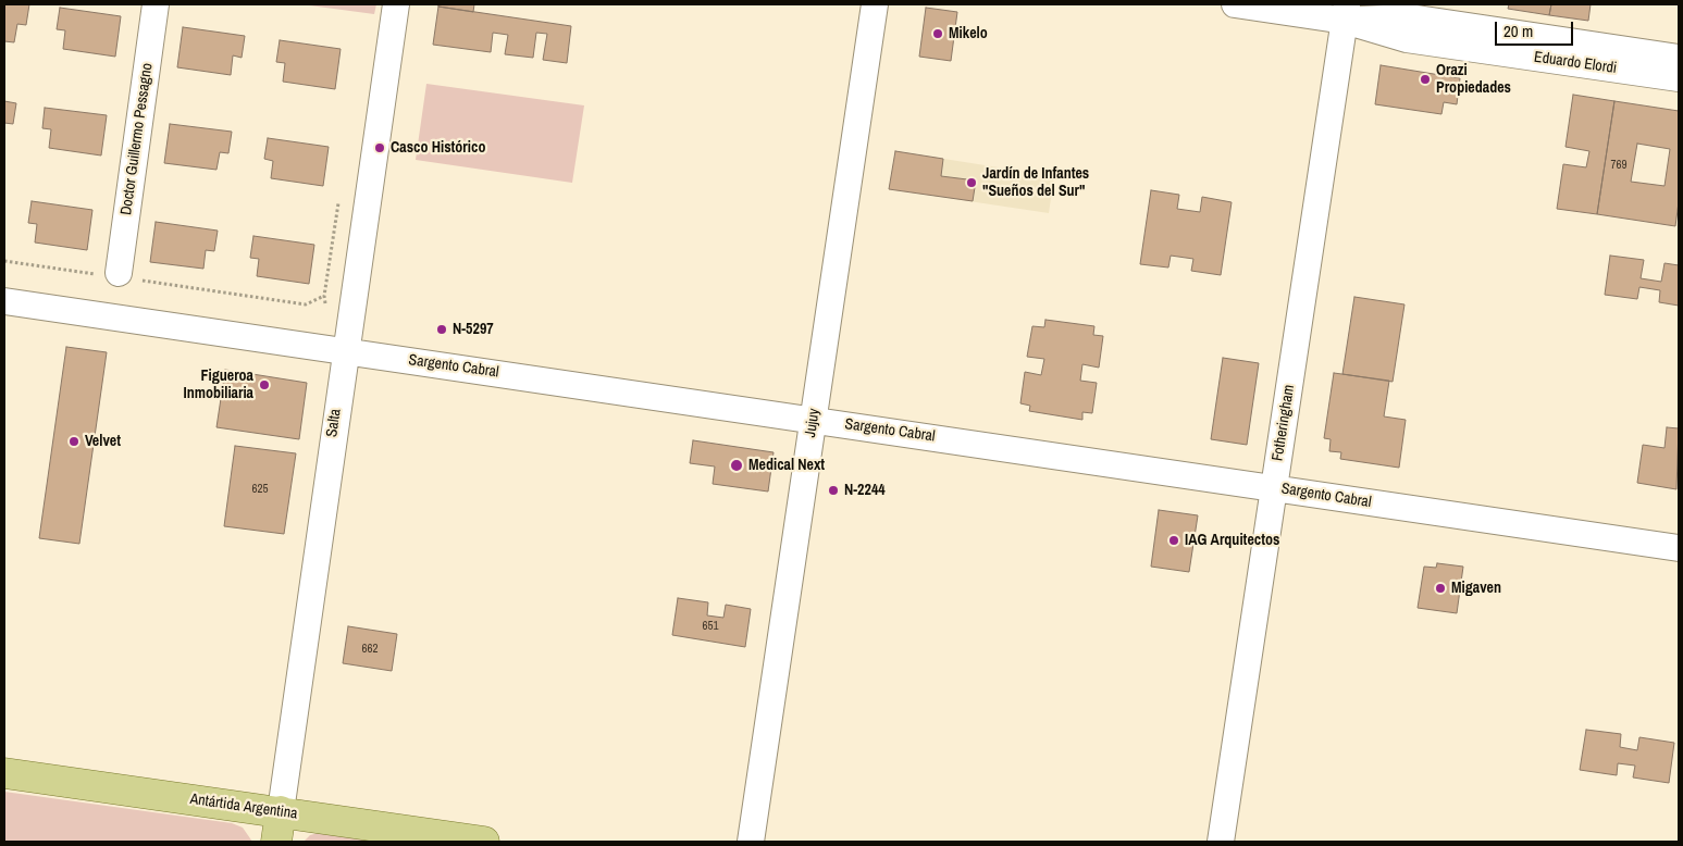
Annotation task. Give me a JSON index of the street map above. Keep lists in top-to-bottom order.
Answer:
{
  "streets": {
    "main road": ["Salta", "Antártida Argentina"],
    "street": [
      "Eduardo Elordi",
      "Doctor Guillermo Pessagno",
      "Sargento Cabral",
      "Jujuy",
      "Fotheringham"
    ]
  },
  "crossings": [
    ["Eduardo Elordi", "Fotheringham"],
    ["Sargento Cabral", "Salta"],
    ["Sargento Cabral", "Jujuy"],
    ["Sargento Cabral", "Fotheringham"],
    ["Salta", "Antártida Argentina"]
  ],
  "places": [
    "Mikelo",
    "Orazi Propiedades",
    "Casco Histórico",
    "Jardín de Infantes \"Sueños del Sur\"",
    "N-5297",
    "Figueroa Inmobiliaria",
    "Velvet",
    "Medical Next",
    "N-2244",
    "IAG Arquitectos",
    "Migaven"
  ],
  "house_numbers": [
    "769",
    "625",
    "651",
    "662"
  ],
  "scale_bar": "20 m"
}
